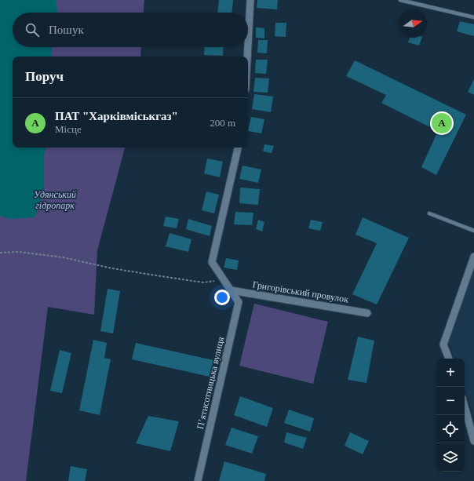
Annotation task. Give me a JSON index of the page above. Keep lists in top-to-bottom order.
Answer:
{
  "streets": {
    "street": ["Григорівський провулок", "П’ятисотницька вулиця"]
  },
  "crossings": [
    ["Григорівський провулок", "П’ятисотницька вулиця"]
  ],
  "parks": ["Удянський гідропарк"],
  "north": "right",
  "page": {
    "search": "Пошук",
    "heading": "Поруч",
    "list": [
      {
        "mark": "A",
        "name": "ПАТ \"Харківміськгаз\"",
        "note": "Місце",
        "value": "200 m"
      }
    ],
    "pins": "A",
    "map_buttons": ["+", "−"]
  }
}
